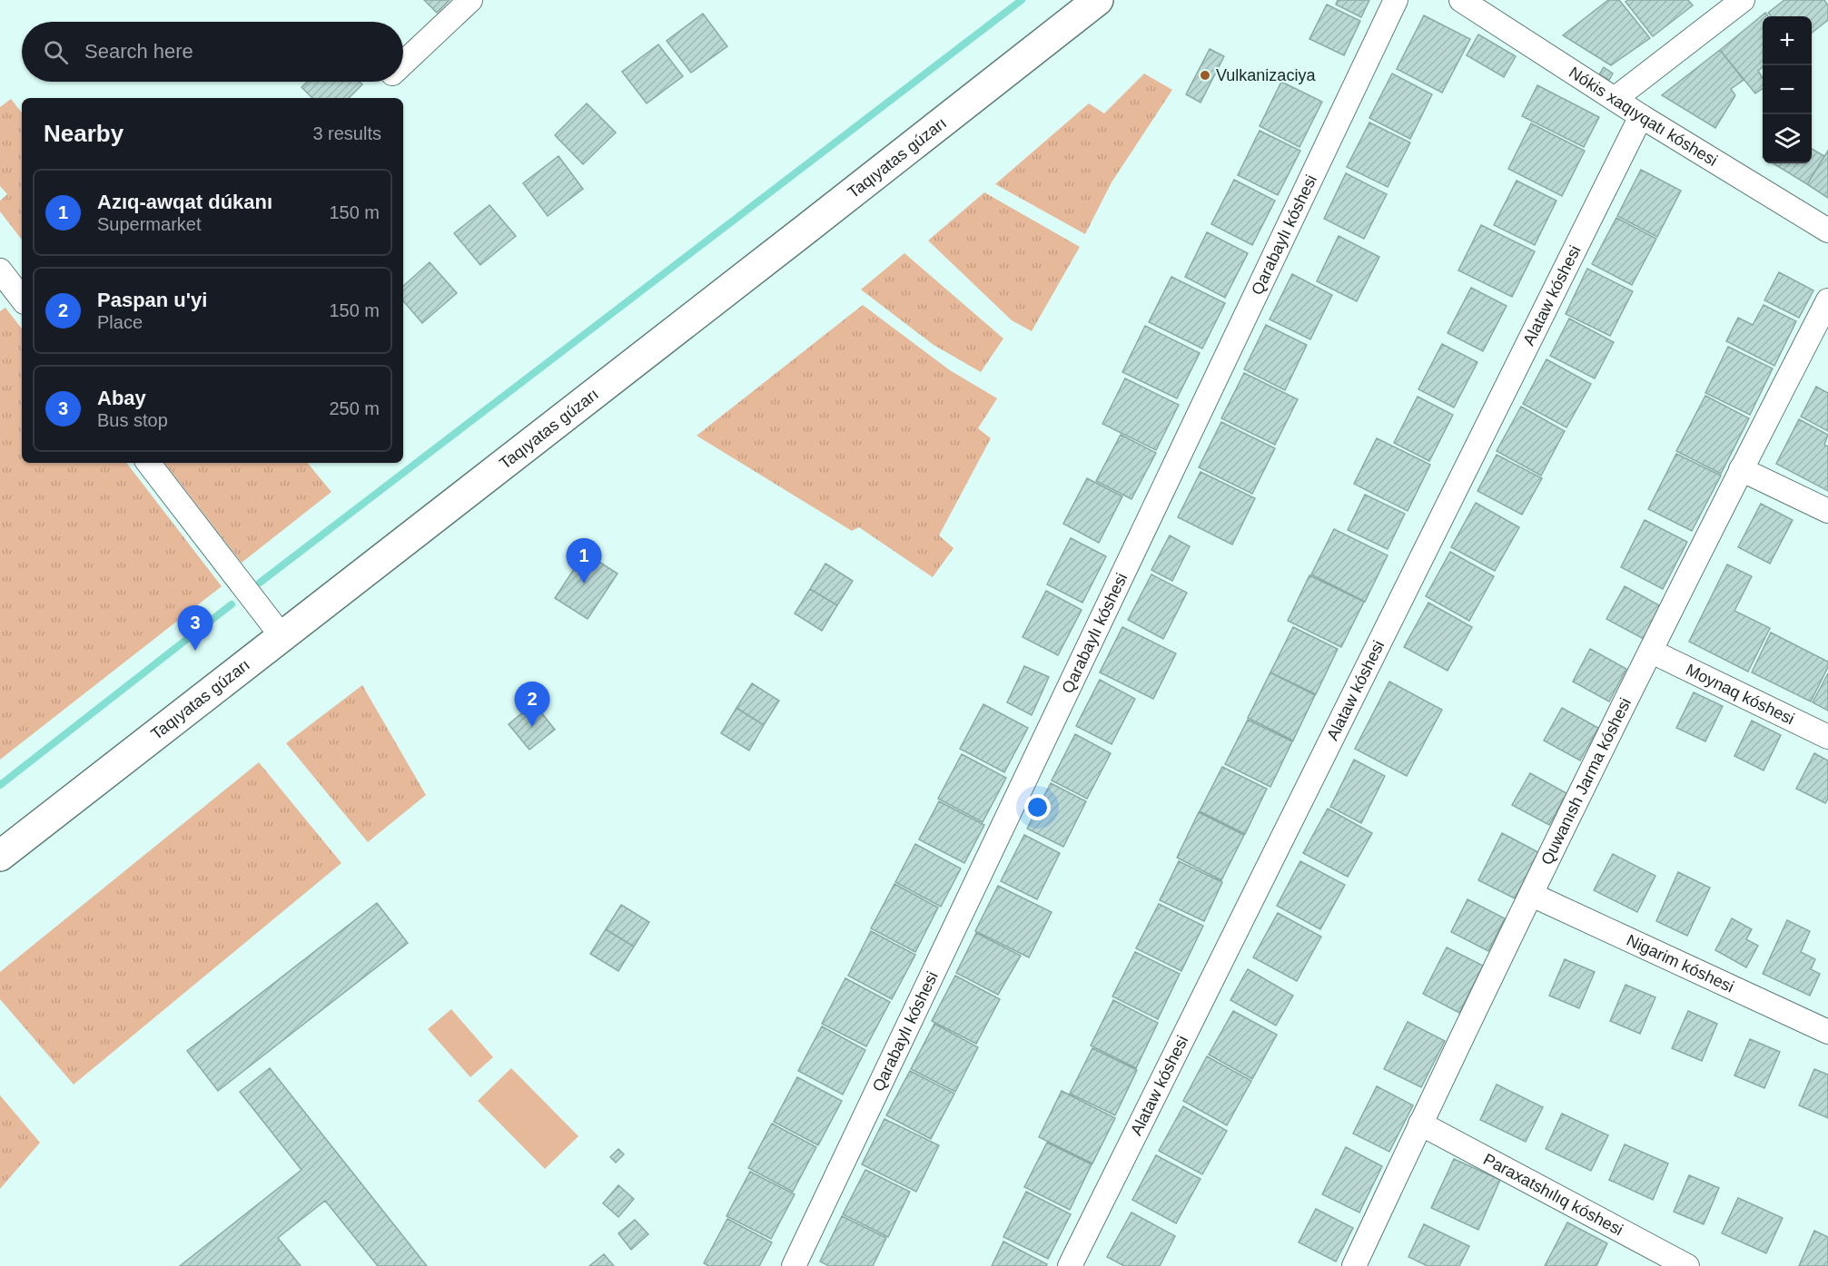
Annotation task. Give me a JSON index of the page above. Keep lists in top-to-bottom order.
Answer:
{
  "streets": {
    "highway": ["Taqıyatas gúzarı"],
    "street": [
      "Nókis xaqıyqatı kóshesi",
      "Qarabaylı kóshesi",
      "Alataw kóshesi",
      "Moynaq kóshesi",
      "Quwanısh Jarma kóshesi",
      "Nigarim kóshesi",
      "Paraxatshılıq kóshesi"
    ]
  },
  "crossings": [
    ["Nókis xaqıyqatı kóshesi", "Alataw kóshesi"],
    ["Moynaq kóshesi", "Quwanısh Jarma kóshesi"],
    ["Quwanısh Jarma kóshesi", "Nigarim kóshesi"],
    ["Quwanısh Jarma kóshesi", "Paraxatshılıq kóshesi"]
  ],
  "places": ["Vulkanizaciya"],
  "page": {
    "map_buttons": ["+", "−"],
    "search": "Search here",
    "heading": ["Nearby", "3 results"],
    "list": [
      {
        "mark": "1",
        "name": "Azıq-awqat dúkanı",
        "note": "Supermarket",
        "value": "150 m"
      },
      {
        "mark": "2",
        "name": "Paspan u'yi",
        "note": "Place",
        "value": "150 m"
      },
      {
        "mark": "3",
        "name": "Abay",
        "note": "Bus stop",
        "value": "250 m"
      }
    ],
    "pins": ["1", "3", "2"]
  }
}
